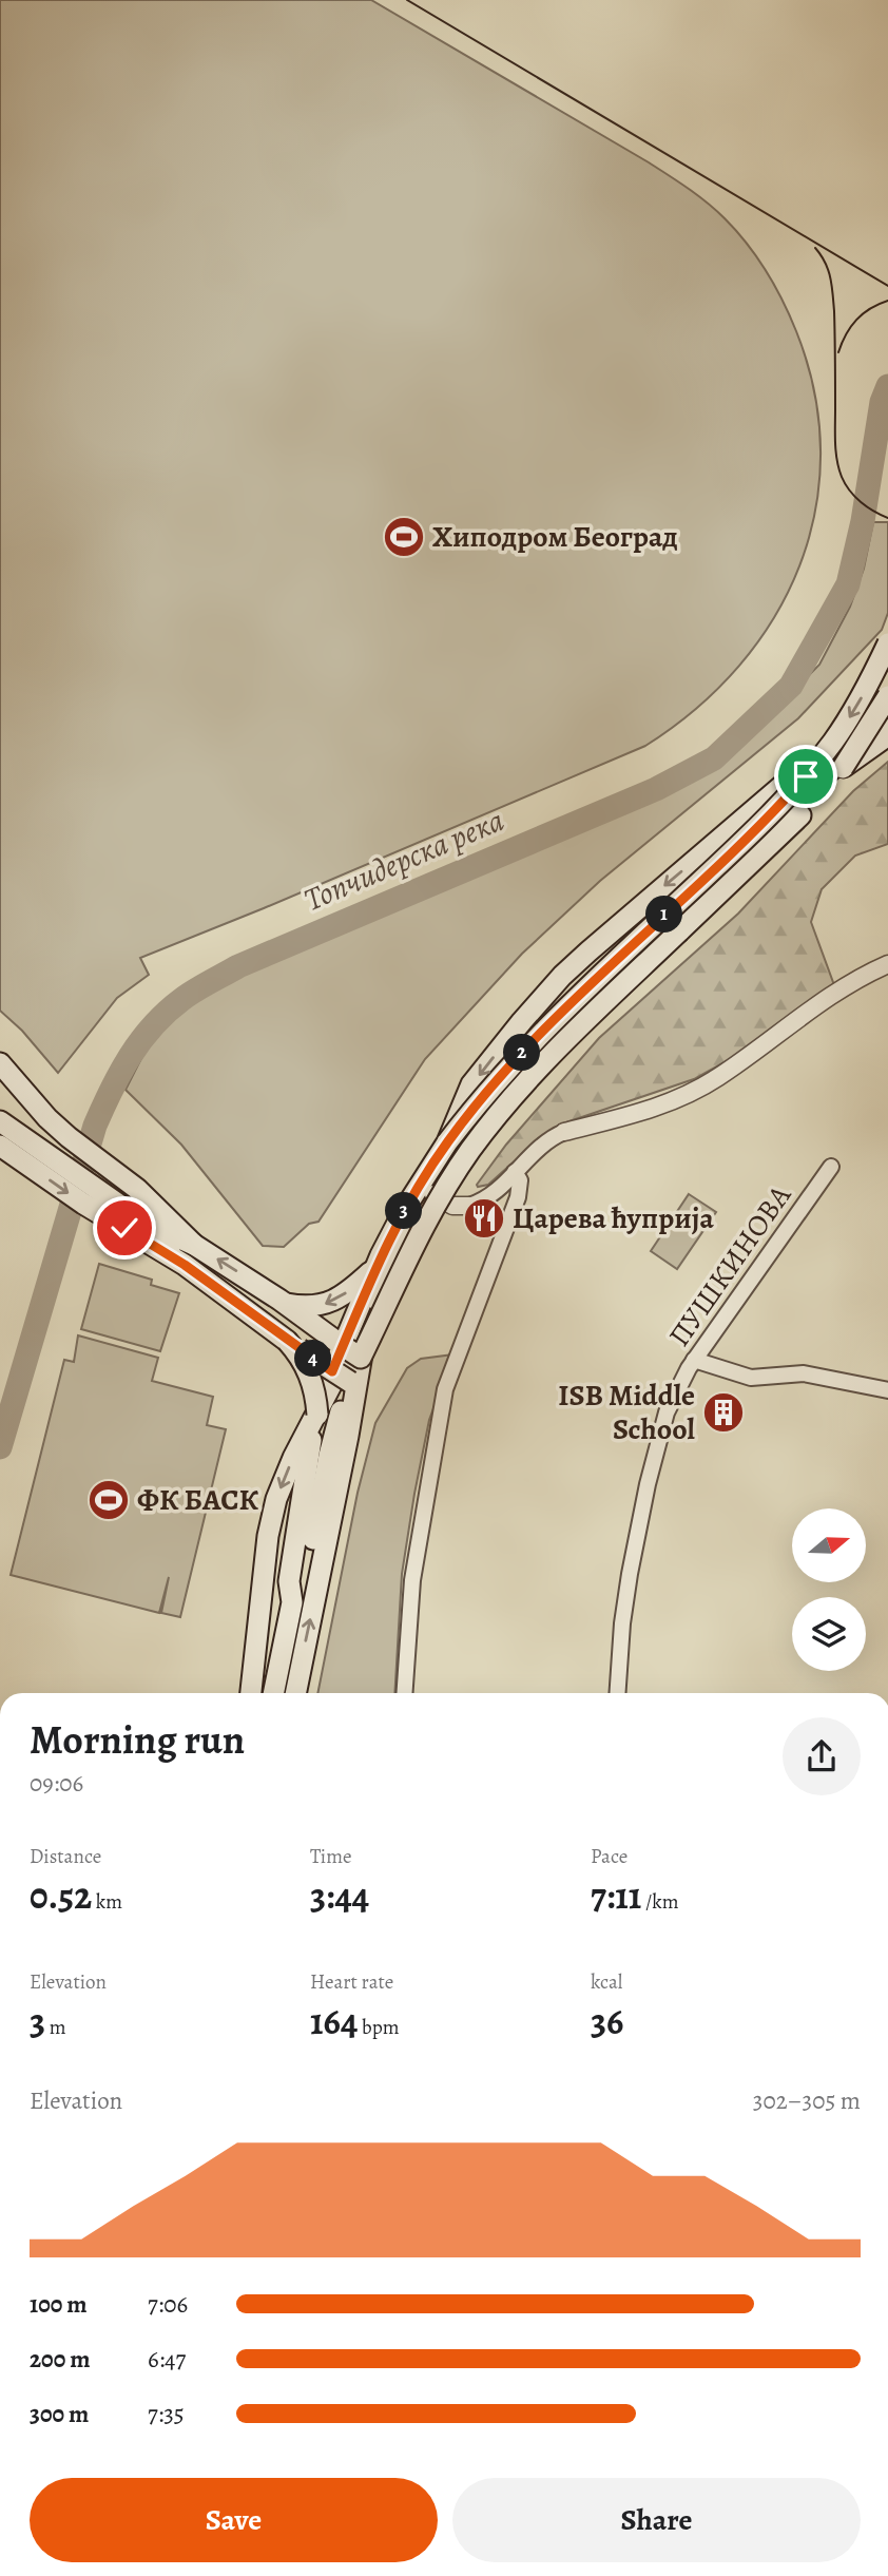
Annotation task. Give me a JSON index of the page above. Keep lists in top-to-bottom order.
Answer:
{
  "streets": {
    "street": ["ПУШКИНОВА"]
  },
  "water": ["Топчидерска река"],
  "places": {
    "sports": ["Хиподром Београд", "ФК БАСК"],
    "restaurant": ["Царева ћуприја"],
    "building": ["ISB Middle School"]
  },
  "north": "right",
  "page": {
    "pins": [
      "1",
      "2",
      "3",
      "4"
    ],
    "heading": ["Morning run", "09:06"],
    "stats": [
      ["Distance", "0.52 km"],
      ["Time", "3:44"],
      ["Pace", "7:11 /km"],
      ["Elevation", "3 m"],
      ["Heart rate", "164 bpm"],
      ["kcal", "36"]
    ],
    "chart": ["Elevation", "302–305 m"],
    "list": [
      {
        "name": "100 m",
        "note": "7:06"
      },
      {
        "name": "200 m",
        "note": "6:47"
      },
      {
        "name": "300 m",
        "note": "7:35"
      }
    ],
    "buttons": ["Save", "Share"]
  }
}
